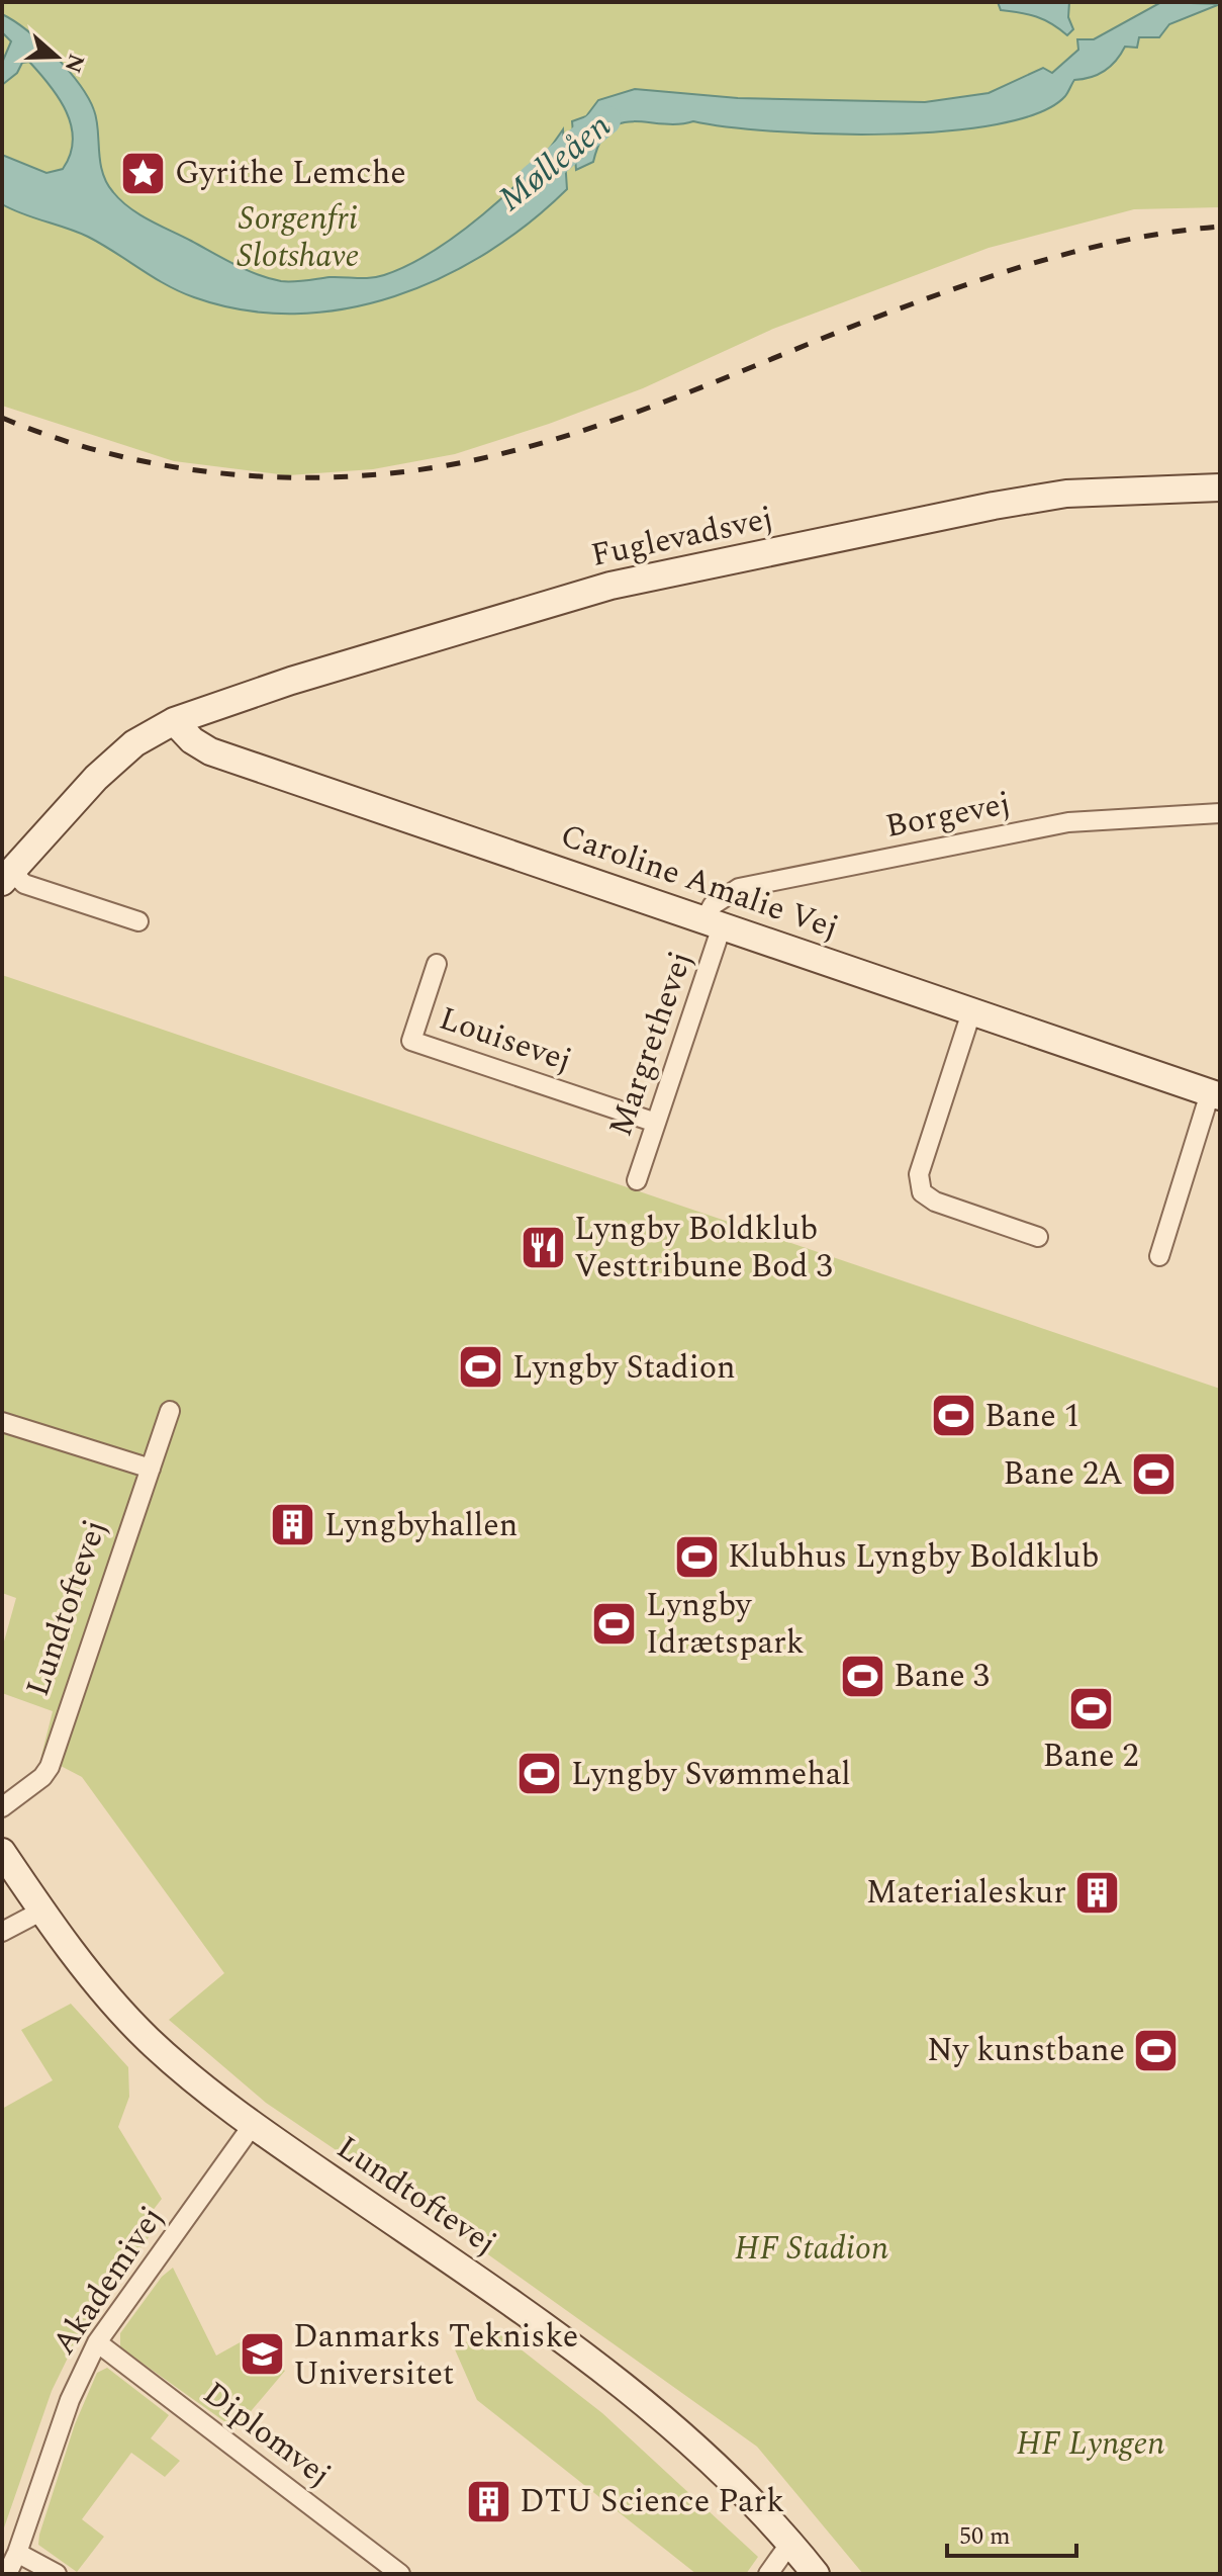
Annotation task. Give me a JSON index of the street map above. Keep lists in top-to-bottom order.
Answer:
{
  "streets": {
    "street": [
      "Fuglevadsvej",
      "Borgevej",
      "Caroline Amalie Vej",
      "Louisevej",
      "Margrethevej",
      "Lundtoftevej",
      "Akademivej",
      "Diplomvej"
    ]
  },
  "crossings": [
    ["Fuglevadsvej", "Caroline Amalie Vej"],
    ["Borgevej", "Caroline Amalie Vej"],
    ["Borgevej", "Margrethevej"],
    ["Caroline Amalie Vej", "Margrethevej"],
    ["Louisevej", "Margrethevej"],
    ["Lundtoftevej", "Akademivej"],
    ["Akademivej", "Diplomvej"]
  ],
  "water": ["Mølleåen"],
  "parks": ["Sorgenfri Slotshave", "HF Stadion", "HF Lyngen"],
  "places": {
    "place": ["Gyrithe Lemche"],
    "restaurant": ["Lyngby Boldklub Vesttribune Bod 3"],
    "sports": [
      "Lyngby Stadion",
      "Bane 1",
      "Bane 2A",
      "Klubhus Lyngby Boldklub",
      "Lyngby Idrætspark",
      "Bane 3",
      "Bane 2",
      "Lyngby Svømmehal",
      "Ny kunstbane"
    ],
    "building": ["Lyngbyhallen", "Materialeskur", "DTU Science Park"],
    "school or university": ["Danmarks Tekniske Universitet"]
  },
  "scale_bar": "50 m",
  "north": "right"
}
